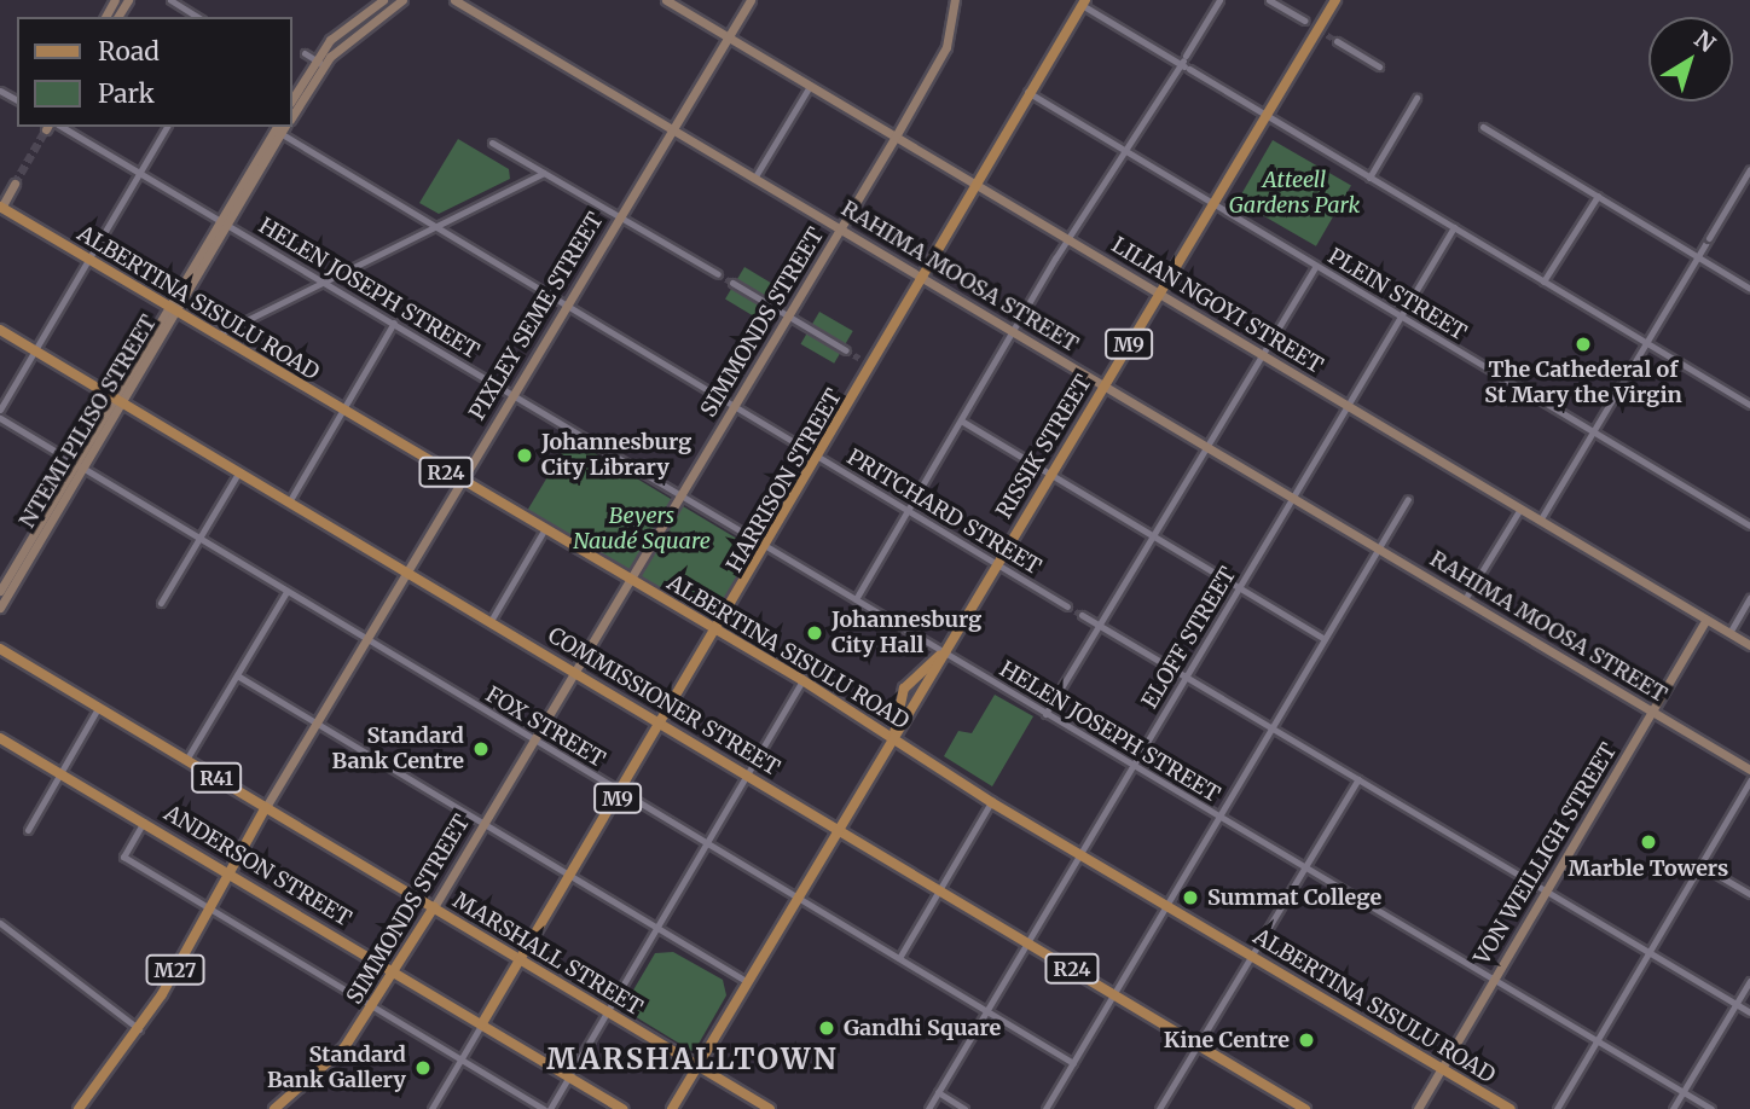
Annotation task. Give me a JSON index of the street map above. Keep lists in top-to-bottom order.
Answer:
{
  "streets": {
    "main road": [
      "ALBERTINA SISULU ROAD",
      "PIXLEY SEME STREET",
      "SIMMONDS STREET",
      "M9",
      "RISSIK STREET",
      "R24",
      "HARRISON STREET",
      "COMMISSIONER STREET",
      "R41",
      "ANDERSON STREET",
      "MARSHALL STREET",
      "M27"
    ],
    "street": [
      "RAHIMA MOOSA STREET",
      "HELEN JOSEPH STREET",
      "PLEIN STREET",
      "LILIAN NGOYI STREET",
      "NTEMI PILISO STREET",
      "PRITCHARD STREET",
      "ELOFF STREET",
      "FOX STREET",
      "VON WEILLIGH STREET"
    ]
  },
  "crossings": [
    ["RAHIMA MOOSA STREET", "PIXLEY SEME STREET"],
    ["RAHIMA MOOSA STREET", "SIMMONDS STREET"],
    ["RAHIMA MOOSA STREET", "RISSIK STREET"],
    ["RAHIMA MOOSA STREET", "HARRISON STREET"],
    ["RAHIMA MOOSA STREET", "ELOFF STREET"],
    ["RAHIMA MOOSA STREET", "VON WEILLIGH STREET"],
    ["HELEN JOSEPH STREET", "PIXLEY SEME STREET"],
    ["HELEN JOSEPH STREET", "SIMMONDS STREET"],
    ["HELEN JOSEPH STREET", "NTEMI PILISO STREET"],
    ["HELEN JOSEPH STREET", "RISSIK STREET"],
    ["HELEN JOSEPH STREET", "HARRISON STREET"],
    ["HELEN JOSEPH STREET", "ELOFF STREET"],
    ["HELEN JOSEPH STREET", "VON WEILLIGH STREET"],
    ["PLEIN STREET", "RISSIK STREET"],
    ["PLEIN STREET", "HARRISON STREET"],
    ["PLEIN STREET", "ELOFF STREET"],
    ["ALBERTINA SISULU ROAD", "PIXLEY SEME STREET"],
    ["ALBERTINA SISULU ROAD", "SIMMONDS STREET"],
    ["ALBERTINA SISULU ROAD", "NTEMI PILISO STREET"],
    ["ALBERTINA SISULU ROAD", "RISSIK STREET"],
    ["ALBERTINA SISULU ROAD", "HARRISON STREET"],
    ["ALBERTINA SISULU ROAD", "ELOFF STREET"],
    ["ALBERTINA SISULU ROAD", "VON WEILLIGH STREET"],
    ["LILIAN NGOYI STREET", "PIXLEY SEME STREET"],
    ["LILIAN NGOYI STREET", "SIMMONDS STREET"],
    ["LILIAN NGOYI STREET", "RISSIK STREET"],
    ["LILIAN NGOYI STREET", "HARRISON STREET"],
    ["LILIAN NGOYI STREET", "ELOFF STREET"],
    ["LILIAN NGOYI STREET", "VON WEILLIGH STREET"],
    ["PIXLEY SEME STREET", "PRITCHARD STREET"],
    ["PIXLEY SEME STREET", "COMMISSIONER STREET"],
    ["PIXLEY SEME STREET", "FOX STREET"],
    ["PIXLEY SEME STREET", "ANDERSON STREET"],
    ["PIXLEY SEME STREET", "MARSHALL STREET"],
    ["PIXLEY SEME STREET", "M27"],
    ["SIMMONDS STREET", "PRITCHARD STREET"],
    ["SIMMONDS STREET", "COMMISSIONER STREET"],
    ["SIMMONDS STREET", "FOX STREET"],
    ["SIMMONDS STREET", "ANDERSON STREET"],
    ["SIMMONDS STREET", "MARSHALL STREET"],
    ["NTEMI PILISO STREET", "PRITCHARD STREET"],
    ["NTEMI PILISO STREET", "COMMISSIONER STREET"],
    ["NTEMI PILISO STREET", "FOX STREET"],
    ["RISSIK STREET", "PRITCHARD STREET"],
    ["RISSIK STREET", "COMMISSIONER STREET"],
    ["RISSIK STREET", "FOX STREET"],
    ["RISSIK STREET", "MARSHALL STREET"],
    ["HARRISON STREET", "PRITCHARD STREET"],
    ["HARRISON STREET", "COMMISSIONER STREET"],
    ["HARRISON STREET", "FOX STREET"],
    ["HARRISON STREET", "ANDERSON STREET"],
    ["HARRISON STREET", "MARSHALL STREET"],
    ["ELOFF STREET", "COMMISSIONER STREET"],
    ["ELOFF STREET", "FOX STREET"],
    ["ANDERSON STREET", "M27"]
  ],
  "districts": ["MARSHALLTOWN"],
  "parks": ["Atteell Gardens Park", "Beyers Naudé Square"],
  "places": [
    "The Cathederal of St Mary the Virgin",
    "Johannesburg City Library",
    "Johannesburg City Hall",
    "Standard Bank Centre",
    "Marble Towers",
    "Summat College",
    "Gandhi Square",
    "Kine Centre",
    "Standard Bank Gallery"
  ],
  "legend": ["Road", "Park"],
  "north": "top right"
}
